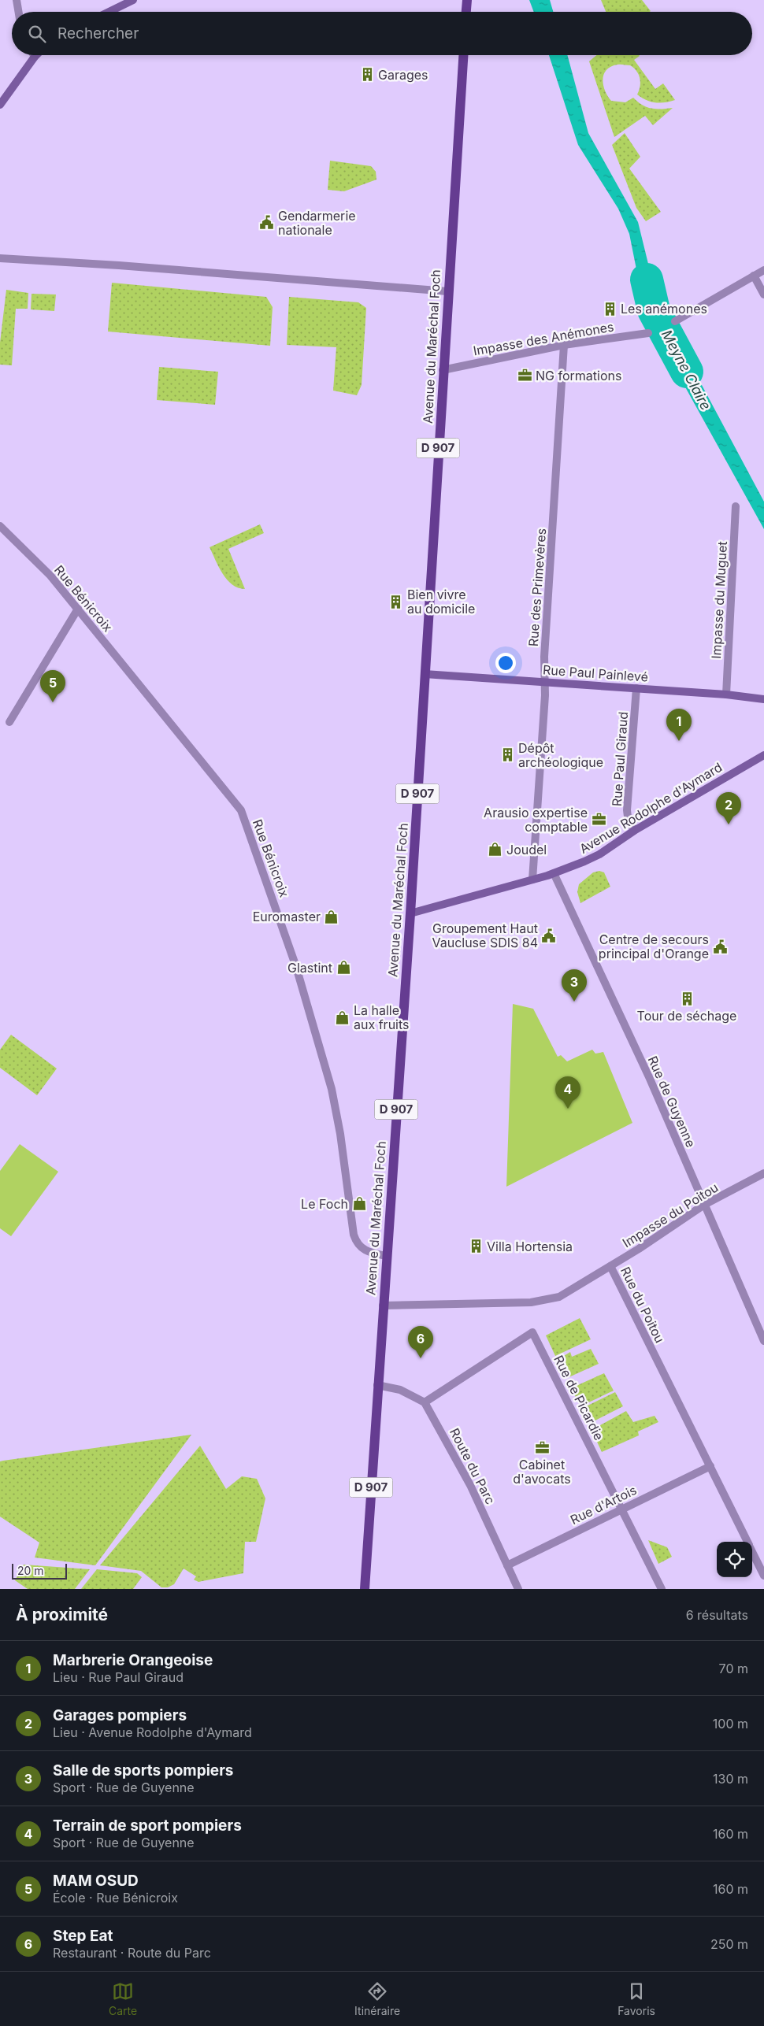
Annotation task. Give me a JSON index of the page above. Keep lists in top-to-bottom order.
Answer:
{
  "streets": {
    "main road": ["Avenue du Maréchal Foch", "D 907"],
    "street": [
      "Impasse des Anémones",
      "Rue des Primevères",
      "Rue Bénicroix",
      "Impasse du Muguet",
      "Rue Paul Painlevé",
      "Rue Paul Giraud",
      "Avenue Rodolphe d'Aymard",
      "Rue de Guyenne",
      "Impasse du Poitou",
      "Rue du Poitou",
      "Rue de Picardie",
      "Route du Parc",
      "Rue d'Artois"
    ]
  },
  "crossings": [
    ["Impasse des Anémones", "Avenue du Maréchal Foch"],
    ["Impasse des Anémones", "Rue des Primevères"],
    ["Avenue du Maréchal Foch", "Rue Bénicroix"],
    ["Avenue du Maréchal Foch", "Rue Paul Painlevé"],
    ["Avenue du Maréchal Foch", "Avenue Rodolphe d'Aymard"],
    ["Avenue du Maréchal Foch", "Rue du Poitou"],
    ["Rue des Primevères", "Rue Paul Painlevé"],
    ["Rue des Primevères", "Avenue Rodolphe d'Aymard"],
    ["Impasse du Muguet", "Rue Paul Painlevé"],
    ["Rue Paul Painlevé", "Rue Paul Giraud"],
    ["Rue Paul Giraud", "Avenue Rodolphe d'Aymard"],
    ["Avenue Rodolphe d'Aymard", "Rue de Guyenne"],
    ["Rue de Guyenne", "Impasse du Poitou"],
    ["Impasse du Poitou", "Rue du Poitou"],
    ["Rue du Poitou", "Rue d'Artois"],
    ["Rue de Picardie", "Route du Parc"],
    ["Rue de Picardie", "Rue d'Artois"],
    ["Route du Parc", "Rue d'Artois"]
  ],
  "water": ["Meyne Claire"],
  "places": {
    "building": [
      "Garages",
      "Les anémones",
      "Bien vivre au domicile",
      "Dépôt archéologique",
      "Tour de séchage",
      "Villa Hortensia"
    ],
    "public building": ["Gendarmerie nationale", "Groupement Haut Vaucluse SDIS 84", "Centre de secours principal d'Orange"],
    "office": ["NG formations", "Arausio expertise comptable", "Cabinet d'avocats"],
    "shop": [
      "Joudel",
      "Euromaster",
      "Glastint",
      "La halle aux fruits",
      "Le Foch"
    ]
  },
  "scale_bar": "20 m",
  "page": {
    "search": "Rechercher",
    "pins": [
      "5",
      "1",
      "2",
      "3",
      "4",
      "6"
    ],
    "scale": "20 m",
    "heading": ["À proximité", "6 résultats"],
    "list": [
      {
        "mark": "1",
        "name": "Marbrerie Orangeoise",
        "note": "Lieu · Rue Paul Giraud",
        "value": "70 m"
      },
      {
        "mark": "2",
        "name": "Garages pompiers",
        "note": "Lieu · Avenue Rodolphe d'Aymard",
        "value": "100 m"
      },
      {
        "mark": "3",
        "name": "Salle de sports pompiers",
        "note": "Sport · Rue de Guyenne",
        "value": "130 m"
      },
      {
        "mark": "4",
        "name": "Terrain de sport pompiers",
        "note": "Sport · Rue de Guyenne",
        "value": "160 m"
      },
      {
        "mark": "5",
        "name": "MAM OSUD",
        "note": "École · Rue Bénicroix",
        "value": "160 m"
      },
      {
        "mark": "6",
        "name": "Step Eat",
        "note": "Restaurant · Route du Parc",
        "value": "250 m"
      }
    ],
    "nav": ["Carte", "Itinéraire", "Favoris"]
  }
}
